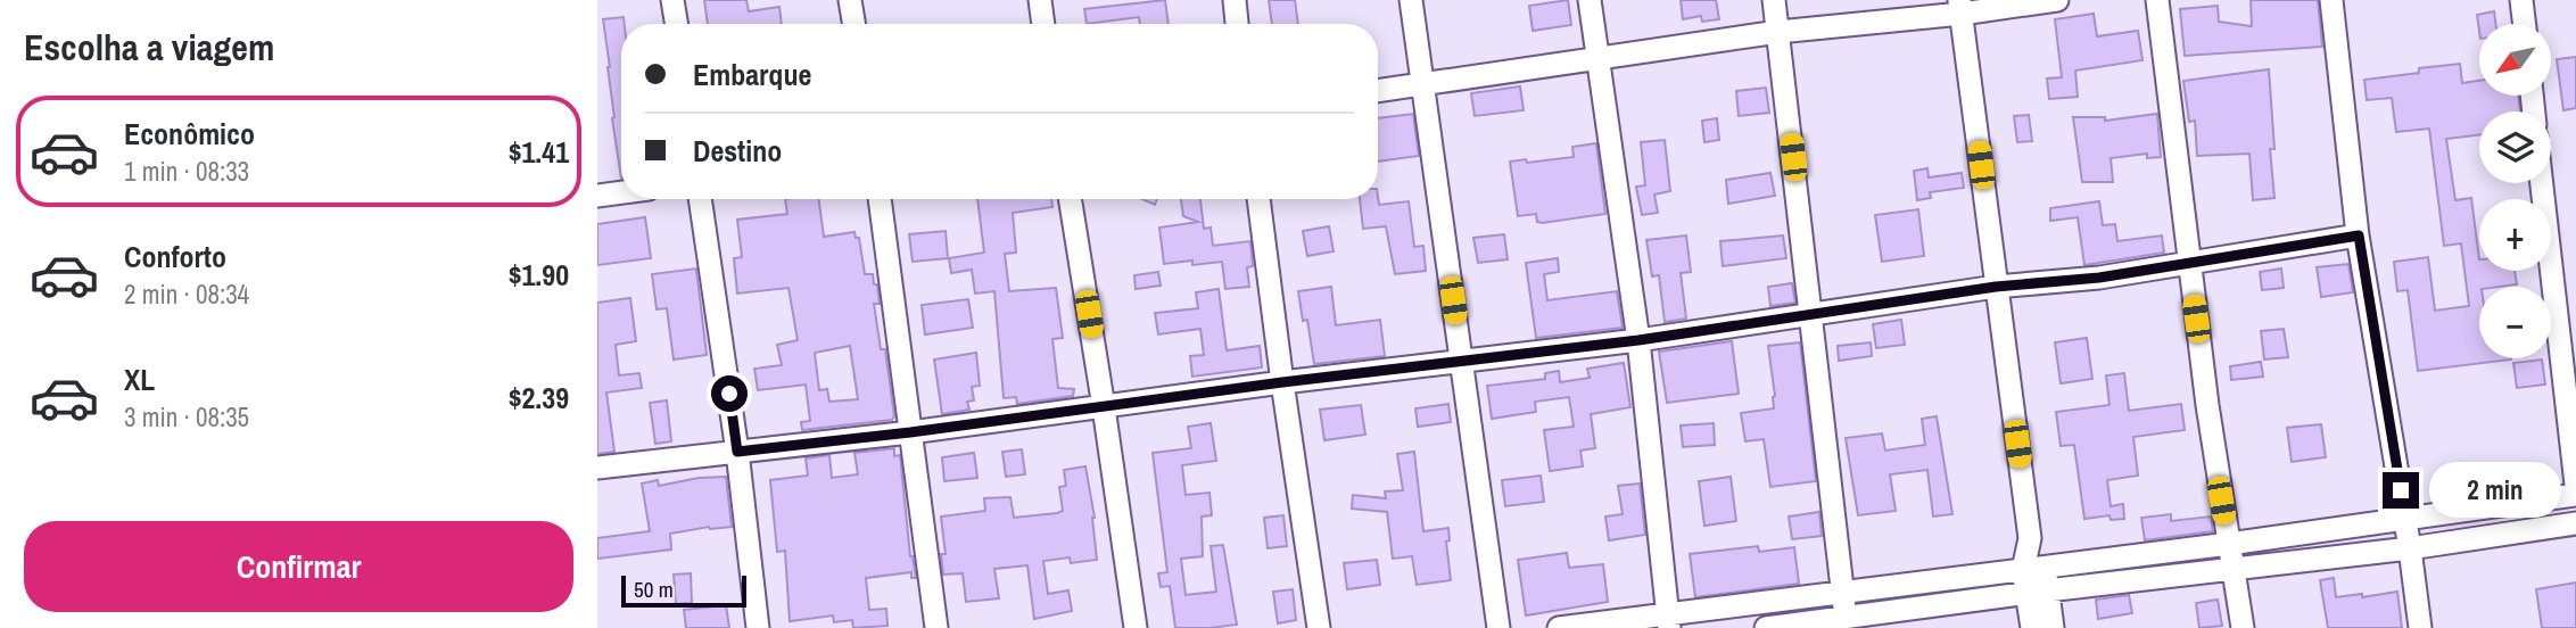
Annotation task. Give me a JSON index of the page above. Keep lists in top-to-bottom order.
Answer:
{
  "scale_bar": "50 m",
  "north": "bottom left",
  "page": {
    "heading": "Escolha a viagem",
    "map_buttons": ["+", "−"],
    "banner": ["Embarque", "Destino"],
    "list": [
      {
        "name": "Econômico",
        "note": "1 min · 08:33",
        "value": "$1.41"
      },
      {
        "name": "Conforto",
        "note": "2 min · 08:34",
        "value": "$1.90"
      },
      {
        "name": "XL",
        "note": "3 min · 08:35",
        "value": "$2.39"
      }
    ],
    "bubble": "2 min",
    "buttons": "Confirmar",
    "scale": "50 m"
  }
}
